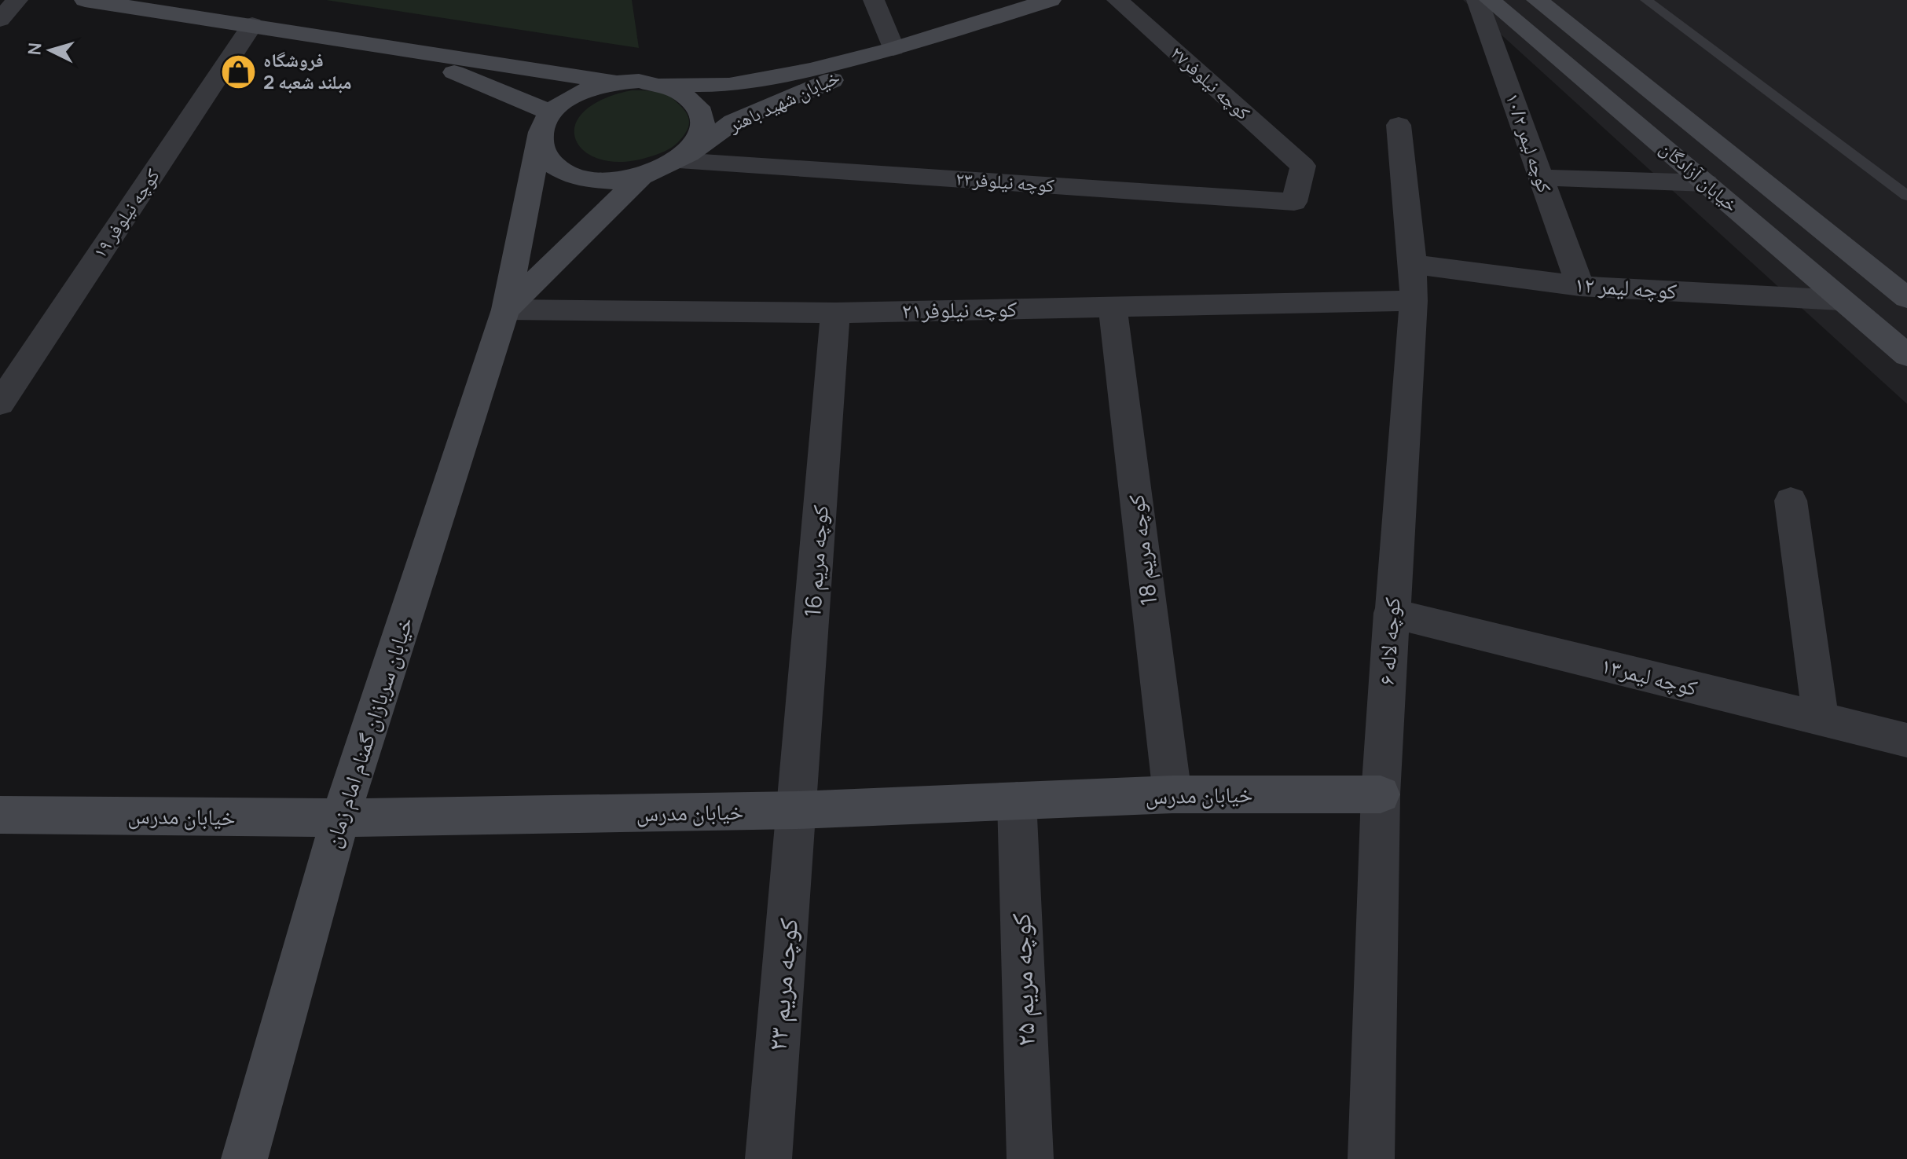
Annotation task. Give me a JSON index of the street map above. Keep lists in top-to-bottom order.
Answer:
{
  "streets": {
    "street": [
      "کوچه نیلوفر۲۷",
      "خیابان شهید باهنر",
      "کوچه لیمر ۱۰/۲",
      "خیابان آزادگان",
      "کوچه نیلوفر۲۳",
      "کوچه نیلوفر ۱۹",
      "کوچه لیمر ۱۲",
      "کوچه نیلوفر۲۱",
      "کوچه مریم 18",
      "کوچه مریم 16",
      "کوچه لاله ۶",
      "کوچه لیمر۱۳",
      "خیابان سربازان گمنام امام زمان",
      "خیابان مدرس",
      "کوچه مریم ۲۵",
      "کوچه مریم ۲۳"
    ]
  },
  "crossings": [
    ["کوچه نیلوفر۲۷", "کوچه نیلوفر۲۳"],
    ["خیابان شهید باهنر", "کوچه نیلوفر۲۳"],
    ["خیابان شهید باهنر", "خیابان سربازان گمنام امام زمان"],
    ["کوچه لیمر ۱۰/۲", "کوچه لیمر ۱۲"],
    ["خیابان آزادگان", "کوچه لیمر ۱۲"],
    ["کوچه نیلوفر۲۳", "خیابان سربازان گمنام امام زمان"],
    ["کوچه لیمر ۱۲", "کوچه لاله ۶"],
    ["کوچه نیلوفر۲۱", "کوچه مریم 18"],
    ["کوچه نیلوفر۲۱", "کوچه مریم 16"],
    ["کوچه نیلوفر۲۱", "کوچه لاله ۶"],
    ["کوچه نیلوفر۲۱", "خیابان سربازان گمنام امام زمان"],
    ["کوچه مریم 18", "خیابان مدرس"],
    ["کوچه مریم 16", "خیابان مدرس"],
    ["کوچه مریم 16", "کوچه مریم ۲۳"],
    ["کوچه لاله ۶", "کوچه لیمر۱۳"],
    ["کوچه لاله ۶", "خیابان مدرس"],
    ["خیابان سربازان گمنام امام زمان", "خیابان مدرس"],
    ["خیابان مدرس", "کوچه مریم ۲۵"],
    ["خیابان مدرس", "کوچه مریم ۲۳"]
  ],
  "places": {
    "shop": ["فروشگاه مبلند شعبه 2"]
  },
  "north": "left"
}
